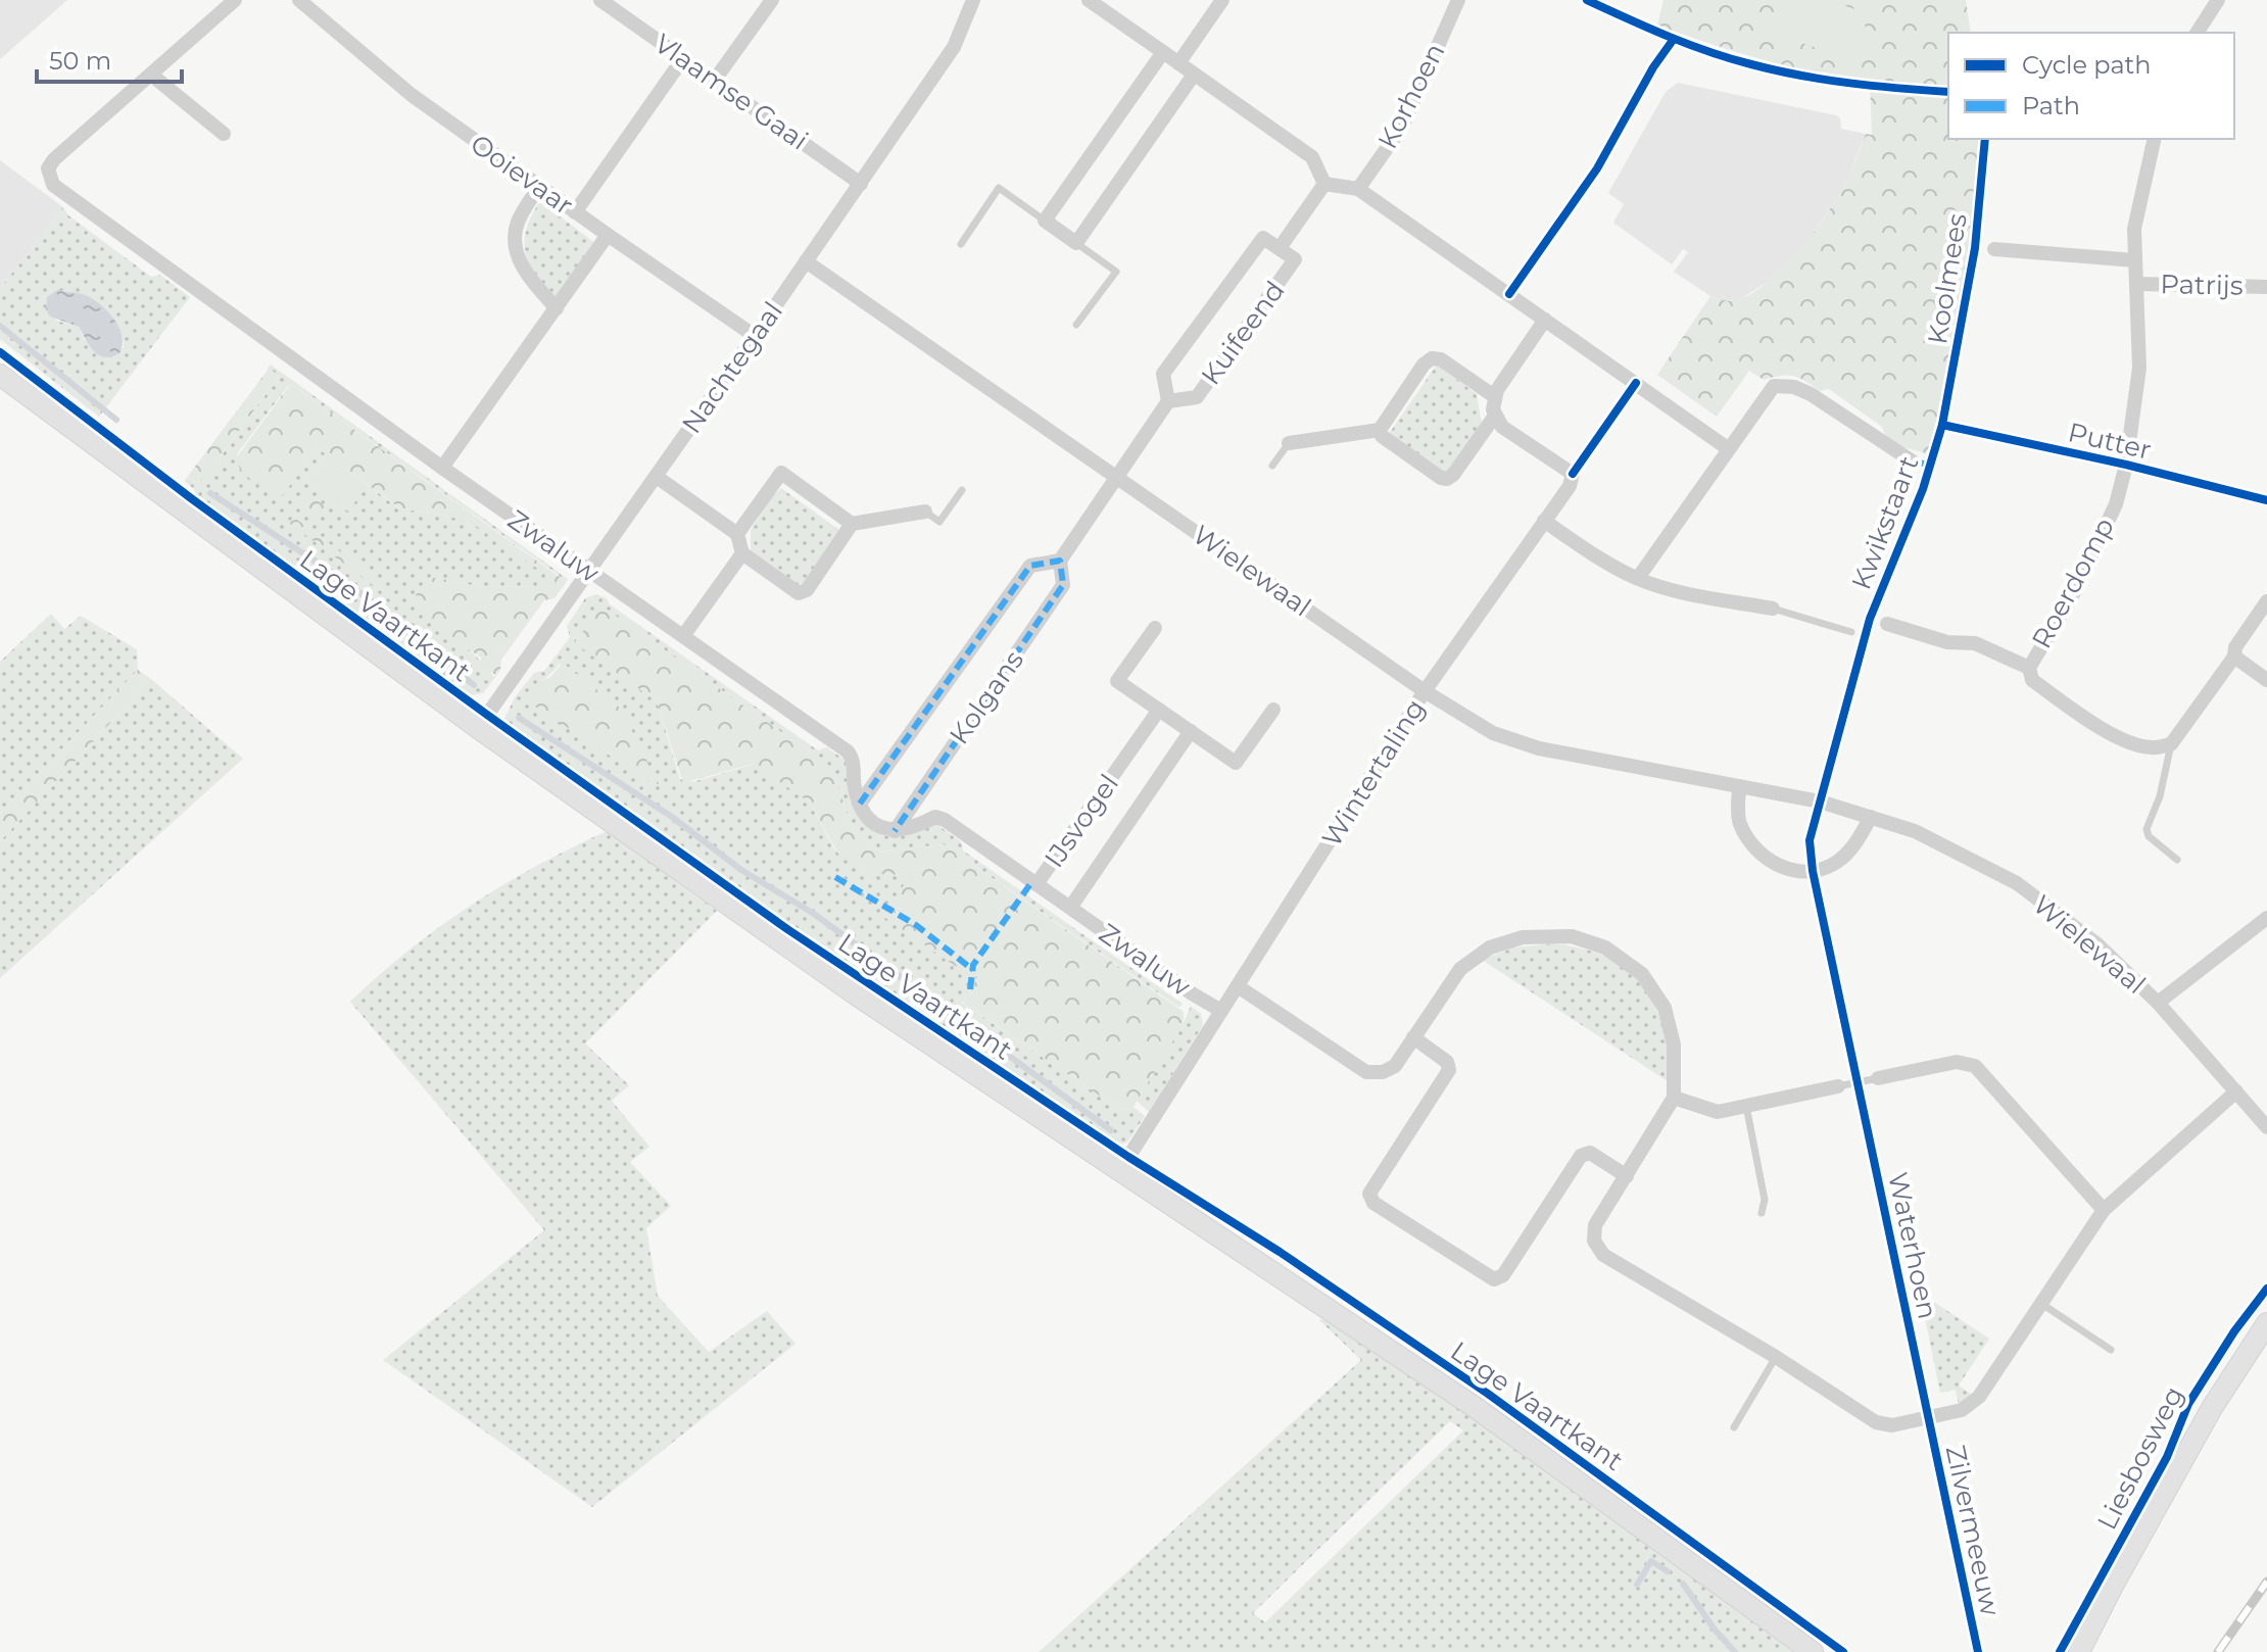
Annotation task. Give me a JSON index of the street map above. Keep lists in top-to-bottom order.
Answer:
{
  "streets": {
    "street": [
      "Vlaamse Gaai",
      "Korhoen",
      "Ooievaar",
      "Koolmees",
      "Patrijs",
      "Kuifeend",
      "Nachtegaal",
      "Kwikstaart",
      "Zwaluw",
      "Wielewaal",
      "Roerdomp",
      "Lage Vaartkant",
      "Kolgans",
      "Wintertaling",
      "IJsvogel",
      "Liesbosweg",
      "Zilvermeeuw"
    ],
    "cycle path": ["Putter", "Waterhoen"]
  },
  "crossings": [
    ["Vlaamse Gaai", "Nachtegaal"],
    ["Ooievaar", "Nachtegaal"],
    ["Koolmees", "Roerdomp"],
    ["Patrijs", "Roerdomp"],
    ["Kuifeend", "Wielewaal"],
    ["Kuifeend", "Kolgans"],
    ["Nachtegaal", "Zwaluw"],
    ["Nachtegaal", "Wielewaal"],
    ["Nachtegaal", "Lage Vaartkant"],
    ["Kwikstaart", "Roerdomp"],
    ["Zwaluw", "Kolgans"],
    ["Zwaluw", "Wintertaling"],
    ["Zwaluw", "IJsvogel"],
    ["Wielewaal", "Kolgans"],
    ["Wielewaal", "Wintertaling"],
    ["Wielewaal", "Zilvermeeuw"],
    ["Lage Vaartkant", "Wintertaling"]
  ],
  "legend": ["Cycle path", "Path"],
  "scale_bar": "50 m"
}
